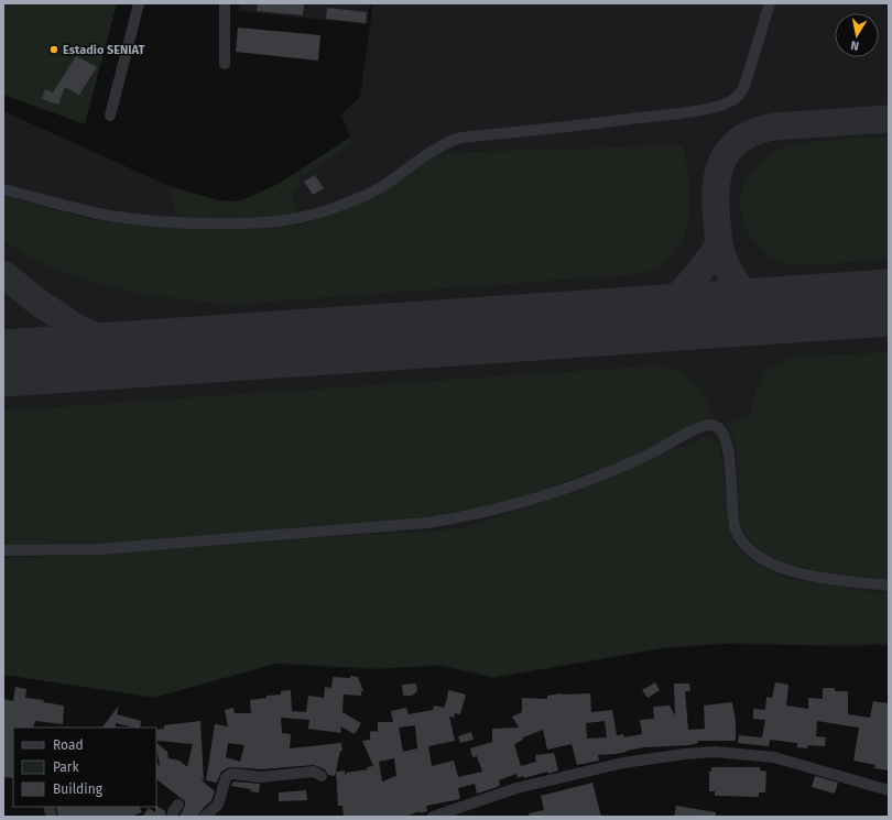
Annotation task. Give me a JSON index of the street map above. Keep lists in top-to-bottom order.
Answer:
{
  "places": ["Estadio SENIAT"],
  "legend": ["Road", "Park", "Building"],
  "north": "bottom"
}
